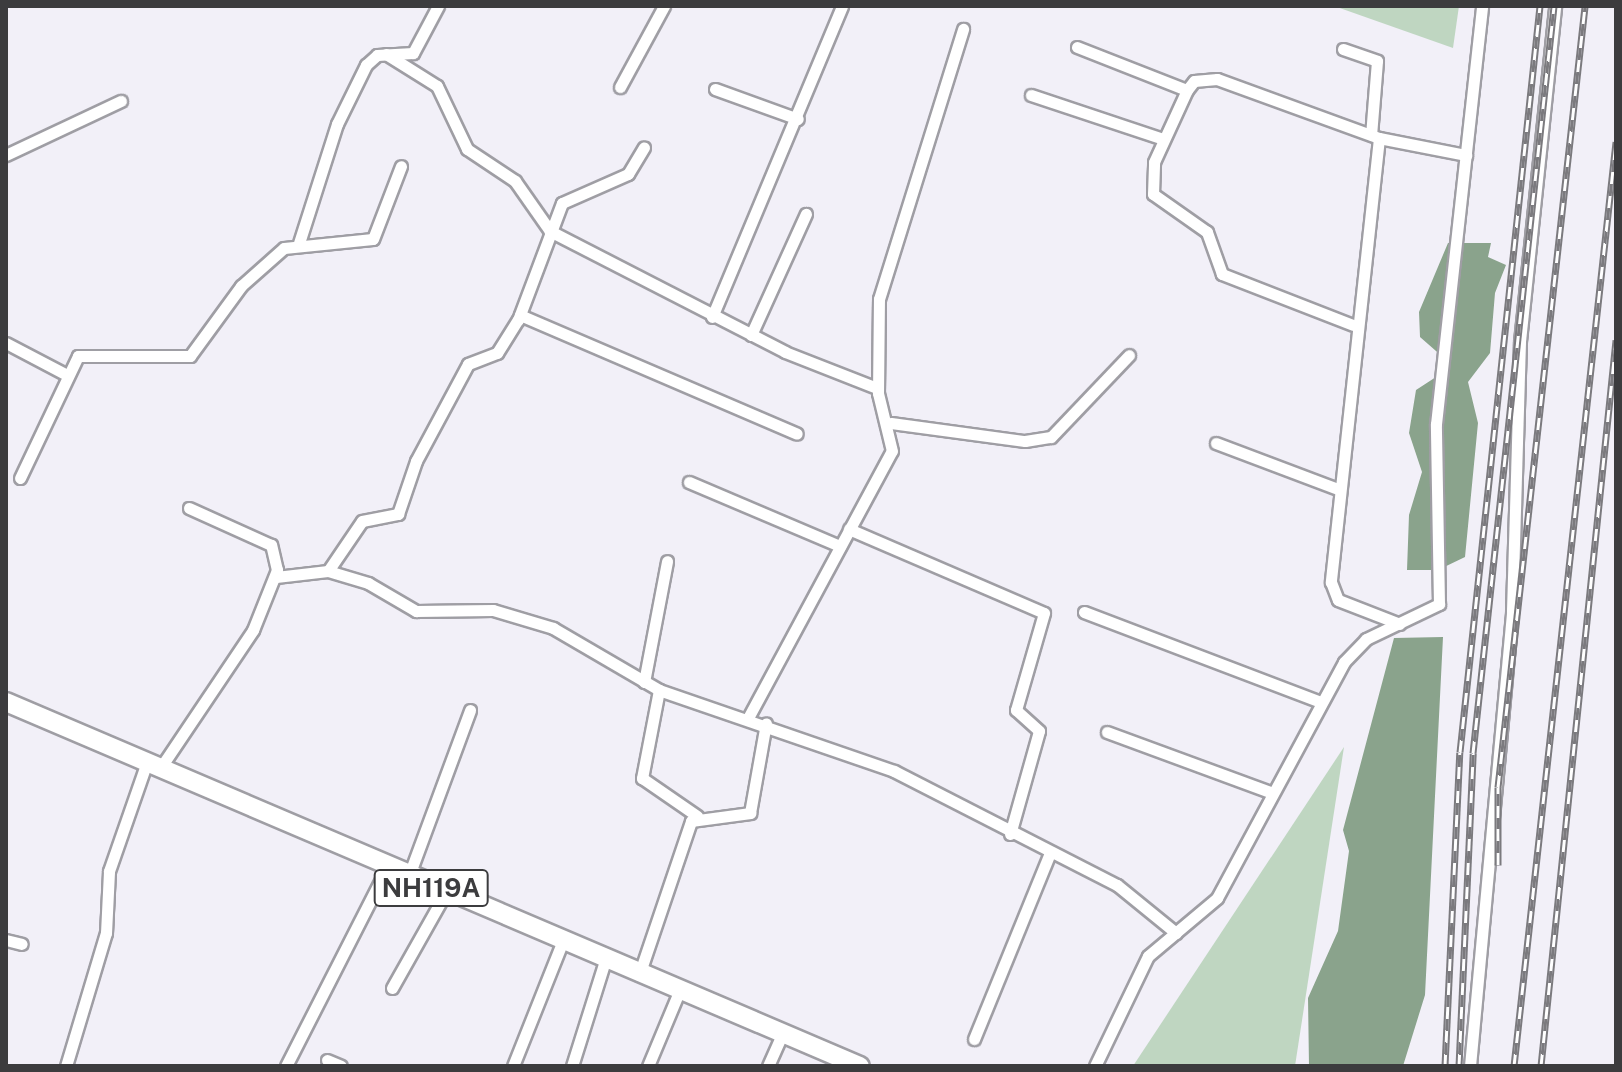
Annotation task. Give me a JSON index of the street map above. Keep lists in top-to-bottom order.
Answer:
{
  "streets": {
    "highway": ["NH119A"]
  }
}
